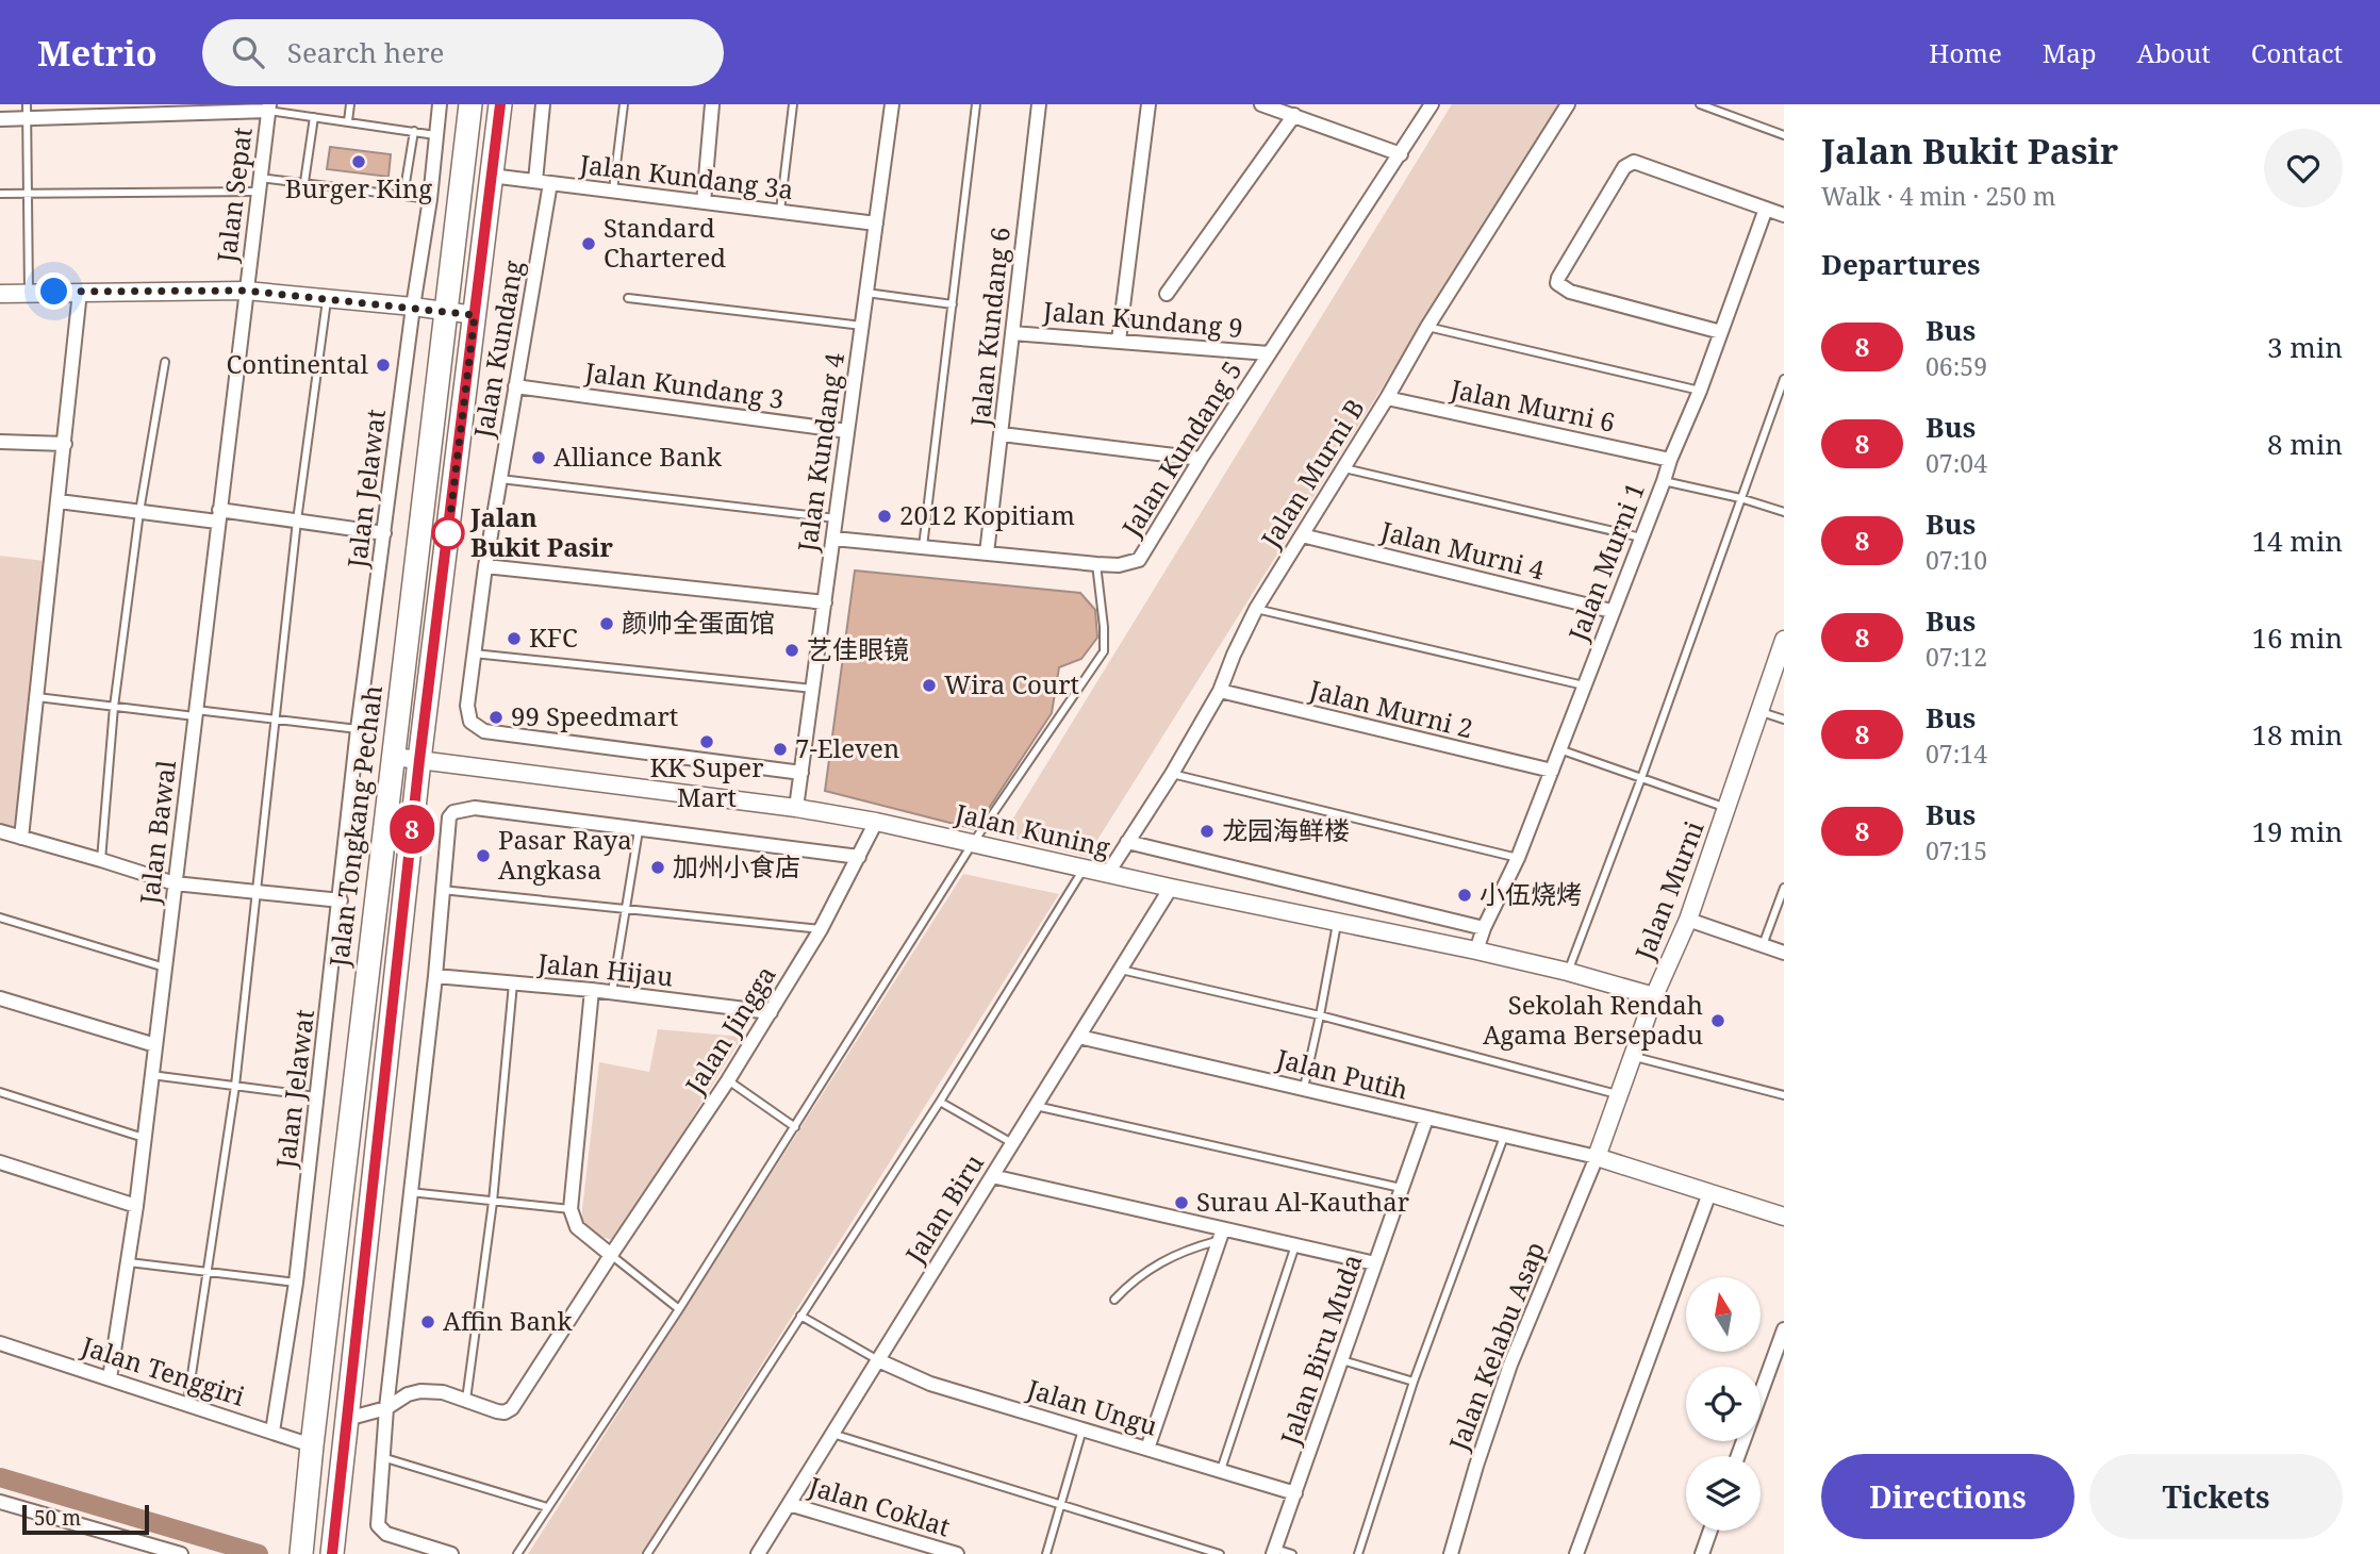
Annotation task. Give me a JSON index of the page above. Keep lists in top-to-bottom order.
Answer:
{
  "streets": {
    "main road": ["Jalan Tongkang Pechah"],
    "street": [
      "Jalan Kundang 3a",
      "Jalan Sepat",
      "Jalan Kundang 9",
      "Jalan Kundang 6",
      "Jalan Kundang",
      "Jalan Kundang 3",
      "Jalan Murni 6",
      "Jalan Kundang 5",
      "Jalan Kundang 4",
      "Jalan Murni B",
      "Jalan Jelawat",
      "Jalan Murni 4",
      "Jalan Murni 1",
      "Jalan Murni 2",
      "Jalan Kuning",
      "Jalan Bawal",
      "Jalan Murni",
      "Jalan Hijau",
      "Jalan Jingga",
      "Jalan Putih",
      "Jalan Biru",
      "Jalan Kelabu Asap",
      "Jalan Biru Muda",
      "Jalan Tenggiri",
      "Jalan Ungu",
      "Jalan Coklat"
    ]
  },
  "crossings": [
    ["Jalan Kundang 3a", "Jalan Kundang"],
    ["Jalan Kundang 3a", "Jalan Kundang 4"],
    ["Jalan Sepat", "Jalan Bawal"],
    ["Jalan Kundang 9", "Jalan Kundang 6"],
    ["Jalan Kundang 9", "Jalan Kundang 5"],
    ["Jalan Kundang 6", "Jalan Kundang 5"],
    ["Jalan Kundang", "Jalan Kundang 3"],
    ["Jalan Kundang", "Jalan Kundang 4"],
    ["Jalan Kundang 3", "Jalan Kundang 4"],
    ["Jalan Murni 6", "Jalan Murni B"],
    ["Jalan Murni 6", "Jalan Murni 1"],
    ["Jalan Kundang 5", "Jalan Kundang 4"],
    ["Jalan Kundang 4", "Jalan Kuning"],
    ["Jalan Murni B", "Jalan Murni 4"],
    ["Jalan Murni B", "Jalan Murni 2"],
    ["Jalan Murni B", "Jalan Kuning"],
    ["Jalan Jelawat", "Jalan Tenggiri"],
    ["Jalan Murni 4", "Jalan Murni 1"],
    ["Jalan Murni 1", "Jalan Murni 2"],
    ["Jalan Murni 1", "Jalan Kuning"],
    ["Jalan Tongkang Pechah", "Jalan Kuning"],
    ["Jalan Tongkang Pechah", "Jalan Tenggiri"],
    ["Jalan Kuning", "Jalan Murni"],
    ["Jalan Kuning", "Jalan Jingga"],
    ["Jalan Kuning", "Jalan Biru"],
    ["Jalan Bawal", "Jalan Tenggiri"],
    ["Jalan Murni", "Jalan Putih"],
    ["Jalan Murni", "Jalan Kelabu Asap"],
    ["Jalan Hijau", "Jalan Jingga"],
    ["Jalan Putih", "Jalan Biru"],
    ["Jalan Putih", "Jalan Kelabu Asap"],
    ["Jalan Putih", "Jalan Biru Muda"],
    ["Jalan Biru", "Jalan Ungu"],
    ["Jalan Biru", "Jalan Coklat"],
    ["Jalan Biru Muda", "Jalan Ungu"]
  ],
  "places": [
    "Burger King",
    "Standard Chartered",
    "Continental",
    "Alliance Bank",
    "2012 Kopitiam",
    "Jalan Bukit Pasir",
    "颜帅全蛋面馆",
    "KFC",
    "艺佳眼镜",
    "Wira Court",
    "99 Speedmart",
    "KK Super Mart",
    "7-Eleven",
    "龙园海鲜楼",
    "Pasar Raya Angkasa",
    "加州小食店",
    "小伍烧烤",
    "Sekolah Rendah Agama Bersepadu",
    "Surau Al-Kauthar",
    "Affin Bank"
  ],
  "lines": ["bus line 8"],
  "scale_bar": "50 m",
  "north": "top",
  "page": {
    "header": "Metrio",
    "search": "Search here",
    "nav": [
      "Home",
      "Map",
      "About",
      "Contact"
    ],
    "on_map": "8",
    "heading": [
      ["Jalan Bukit Pasir", "Walk · 4 min · 250 m"],
      "Departures"
    ],
    "list": [
      {
        "mark": "8",
        "name": "Bus",
        "note": "06:59",
        "value": "3 min"
      },
      {
        "mark": "8",
        "name": "Bus",
        "note": "07:04",
        "value": "8 min"
      },
      {
        "mark": "8",
        "name": "Bus",
        "note": "07:10",
        "value": "14 min"
      },
      {
        "mark": "8",
        "name": "Bus",
        "note": "07:12",
        "value": "16 min"
      },
      {
        "mark": "8",
        "name": "Bus",
        "note": "07:14",
        "value": "18 min"
      },
      {
        "mark": "8",
        "name": "Bus",
        "note": "07:15",
        "value": "19 min"
      }
    ],
    "buttons": ["Directions", "Tickets"],
    "scale": "50 m"
  }
}
